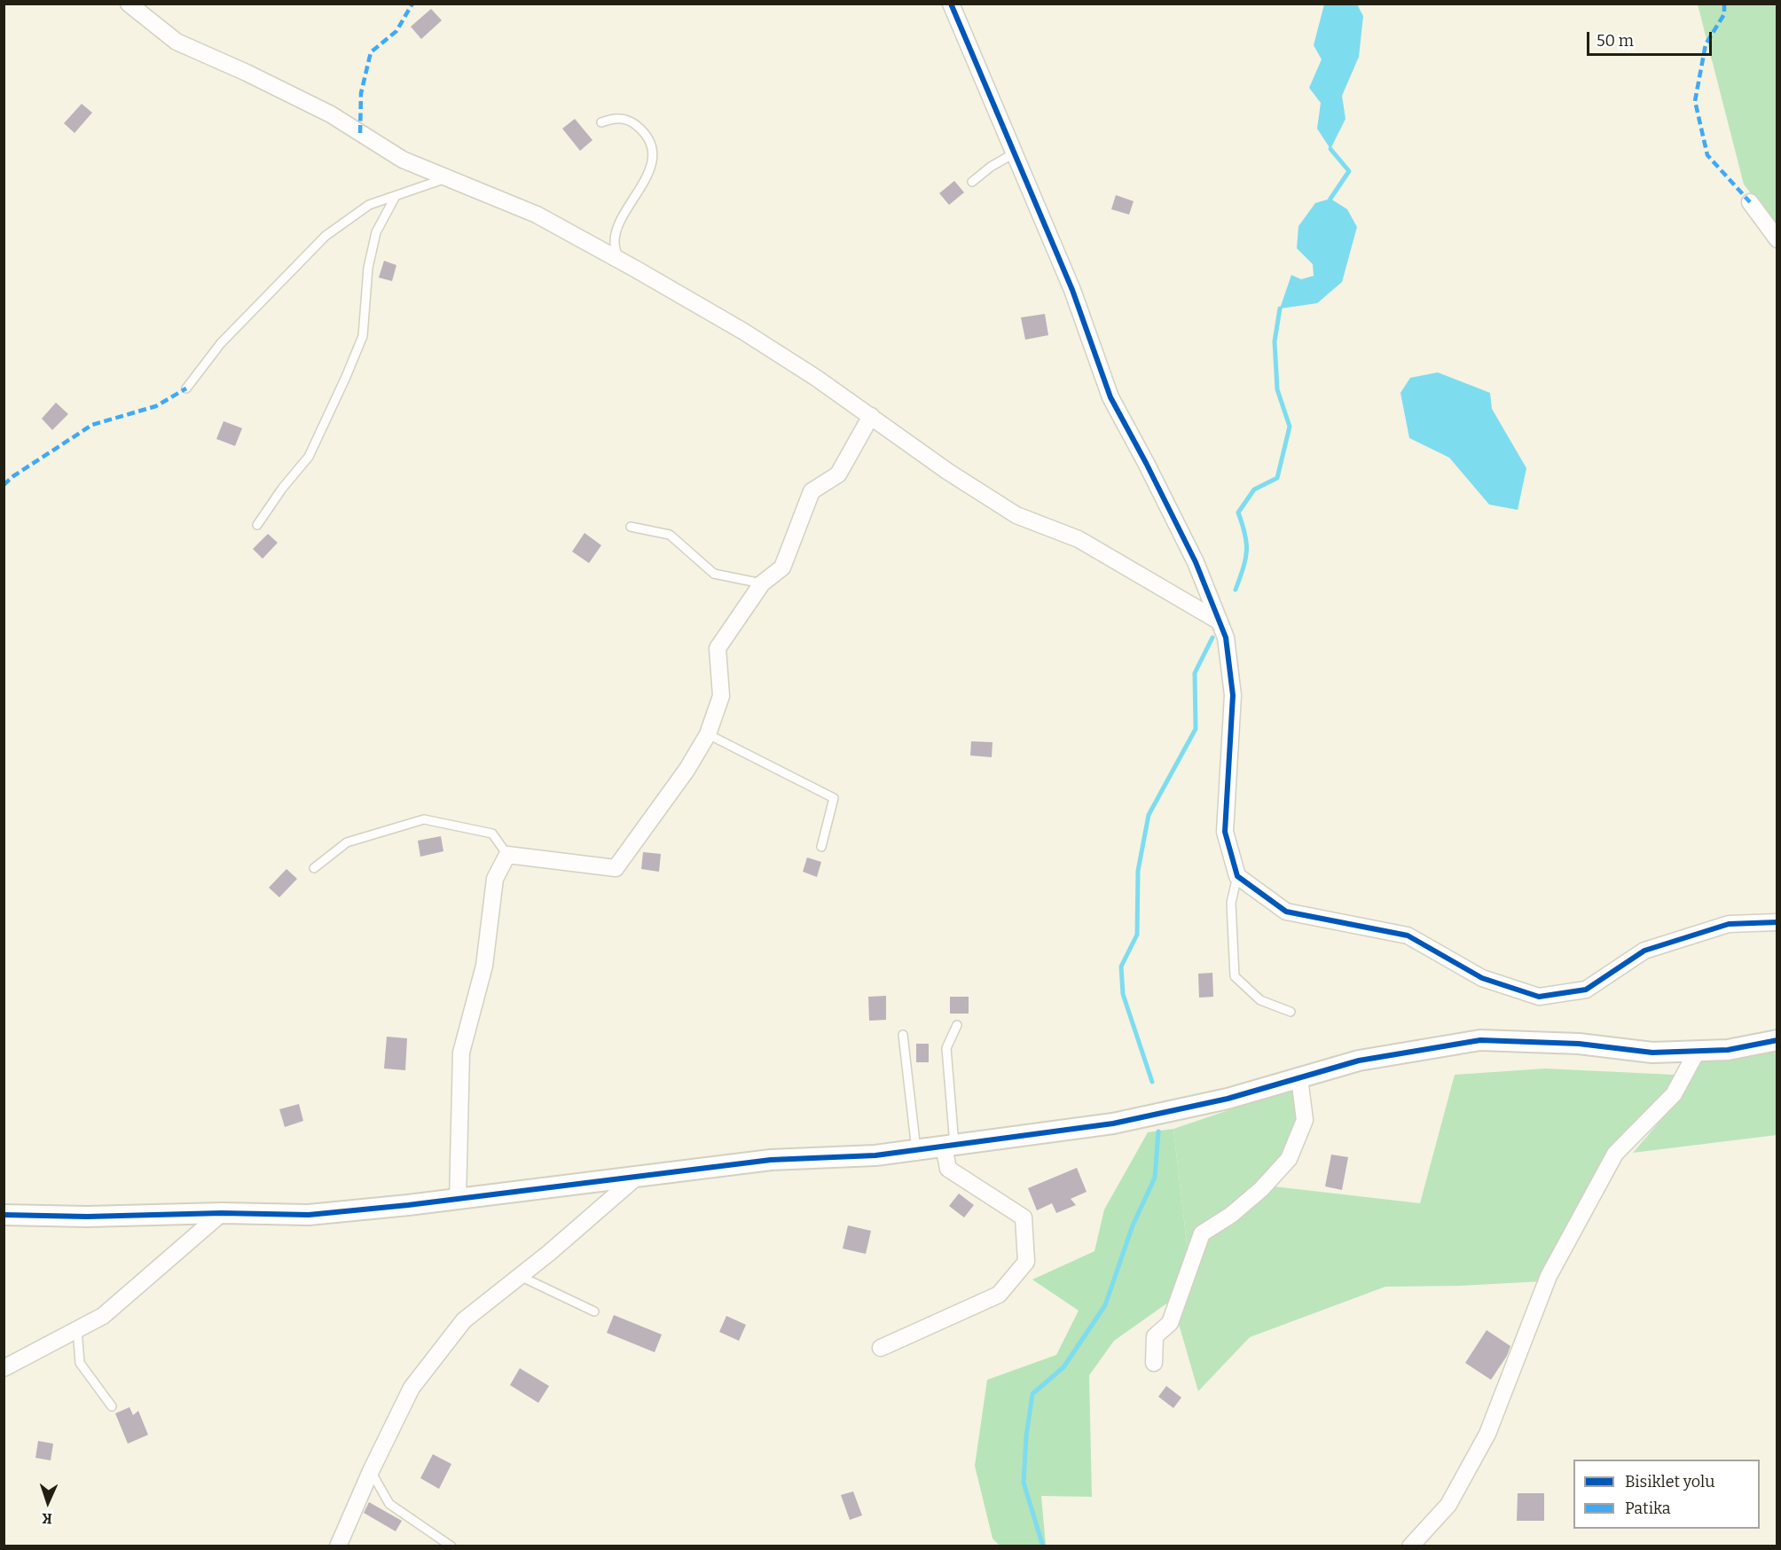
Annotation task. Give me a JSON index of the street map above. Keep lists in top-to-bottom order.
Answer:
{
  "legend": ["Bisiklet yolu", "Patika"],
  "scale_bar": "50 m",
  "north": "bottom"
}
